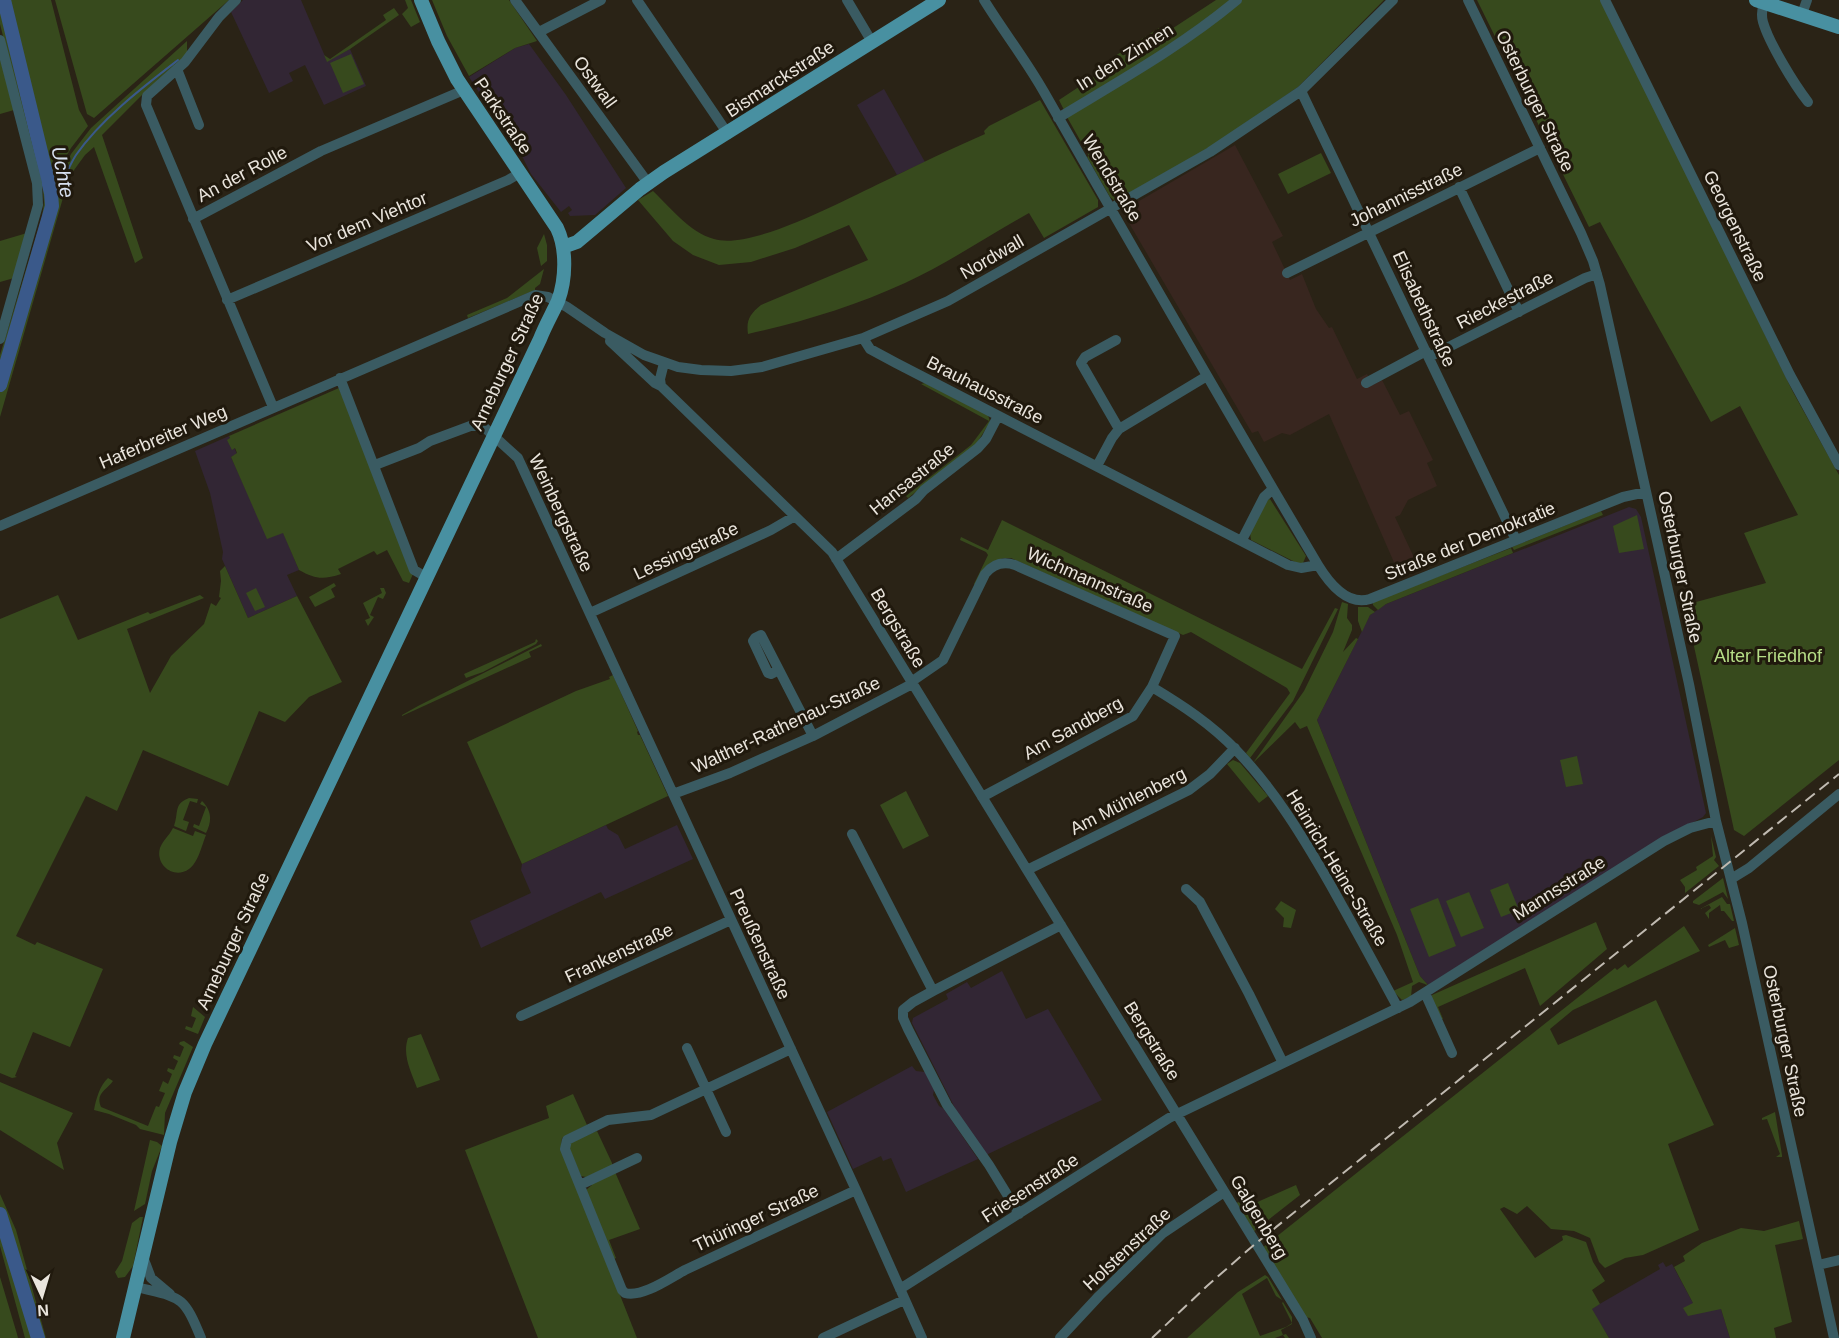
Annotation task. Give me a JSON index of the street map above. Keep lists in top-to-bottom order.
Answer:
{
  "streets": {
    "main road": ["Bismarckstraße", "Parkstraße", "Arneburger Straße"],
    "street": [
      "In den Zinnen",
      "Ostwall",
      "Osterburger Straße",
      "An der Rolle",
      "Wendstraße",
      "Johannisstraße",
      "Vor dem Viehtor",
      "Georgenstraße",
      "Nordwall",
      "Rieckestraße",
      "Elisabethstraße",
      "Brauhausstraße",
      "Haferbreiter Weg",
      "Hansastraße",
      "Weinbergstraße",
      "Straße der Demokratie",
      "Lessingstraße",
      "Wichmannstraße",
      "Bergstraße",
      "Walther-Rathenau-Straße",
      "Am Sandberg",
      "Am Mühlenberg",
      "Heinrich-Heine-Straße",
      "Mannsstraße",
      "Preußenstraße",
      "Frankenstraße",
      "Friesenstraße",
      "Galgenberg",
      "Thüringer Straße",
      "Holstenstraße"
    ]
  },
  "crossings": [
    ["In den Zinnen", "Wendstraße"],
    ["Bismarckstraße", "Ostwall"],
    ["Osterburger Straße", "Johannisstraße"],
    ["Osterburger Straße", "Rieckestraße"],
    ["Osterburger Straße", "Straße der Demokratie"],
    ["Osterburger Straße", "Mannsstraße"],
    ["Parkstraße", "An der Rolle"],
    ["Parkstraße", "Vor dem Viehtor"],
    ["Parkstraße", "Arneburger Straße"],
    ["Wendstraße", "Nordwall"],
    ["Wendstraße", "Brauhausstraße"],
    ["Wendstraße", "Straße der Demokratie"],
    ["Johannisstraße", "Elisabethstraße"],
    ["Nordwall", "Elisabethstraße"],
    ["Nordwall", "Arneburger Straße"],
    ["Nordwall", "Brauhausstraße"],
    ["Nordwall", "Haferbreiter Weg"],
    ["Nordwall", "Bergstraße"],
    ["Rieckestraße", "Elisabethstraße"],
    ["Elisabethstraße", "Straße der Demokratie"],
    ["Arneburger Straße", "Haferbreiter Weg"],
    ["Arneburger Straße", "Weinbergstraße"],
    ["Brauhausstraße", "Hansastraße"],
    ["Brauhausstraße", "Straße der Demokratie"],
    ["Hansastraße", "Bergstraße"],
    ["Weinbergstraße", "Lessingstraße"],
    ["Weinbergstraße", "Preußenstraße"],
    ["Lessingstraße", "Bergstraße"],
    ["Lessingstraße", "Preußenstraße"],
    ["Wichmannstraße", "Bergstraße"],
    ["Wichmannstraße", "Walther-Rathenau-Straße"],
    ["Wichmannstraße", "Am Sandberg"],
    ["Bergstraße", "Walther-Rathenau-Straße"],
    ["Bergstraße", "Am Sandberg"],
    ["Bergstraße", "Am Mühlenberg"],
    ["Bergstraße", "Mannsstraße"],
    ["Bergstraße", "Friesenstraße"],
    ["Bergstraße", "Galgenberg"],
    ["Walther-Rathenau-Straße", "Preußenstraße"],
    ["Am Sandberg", "Heinrich-Heine-Straße"],
    ["Am Mühlenberg", "Heinrich-Heine-Straße"],
    ["Heinrich-Heine-Straße", "Mannsstraße"],
    ["Mannsstraße", "Friesenstraße"],
    ["Mannsstraße", "Galgenberg"],
    ["Preußenstraße", "Frankenstraße"],
    ["Preußenstraße", "Friesenstraße"],
    ["Preußenstraße", "Thüringer Straße"],
    ["Friesenstraße", "Galgenberg"],
    ["Galgenberg", "Holstenstraße"]
  ],
  "water": ["Uchte"],
  "parks": ["Alter Friedhof"],
  "north": "bottom"
}
